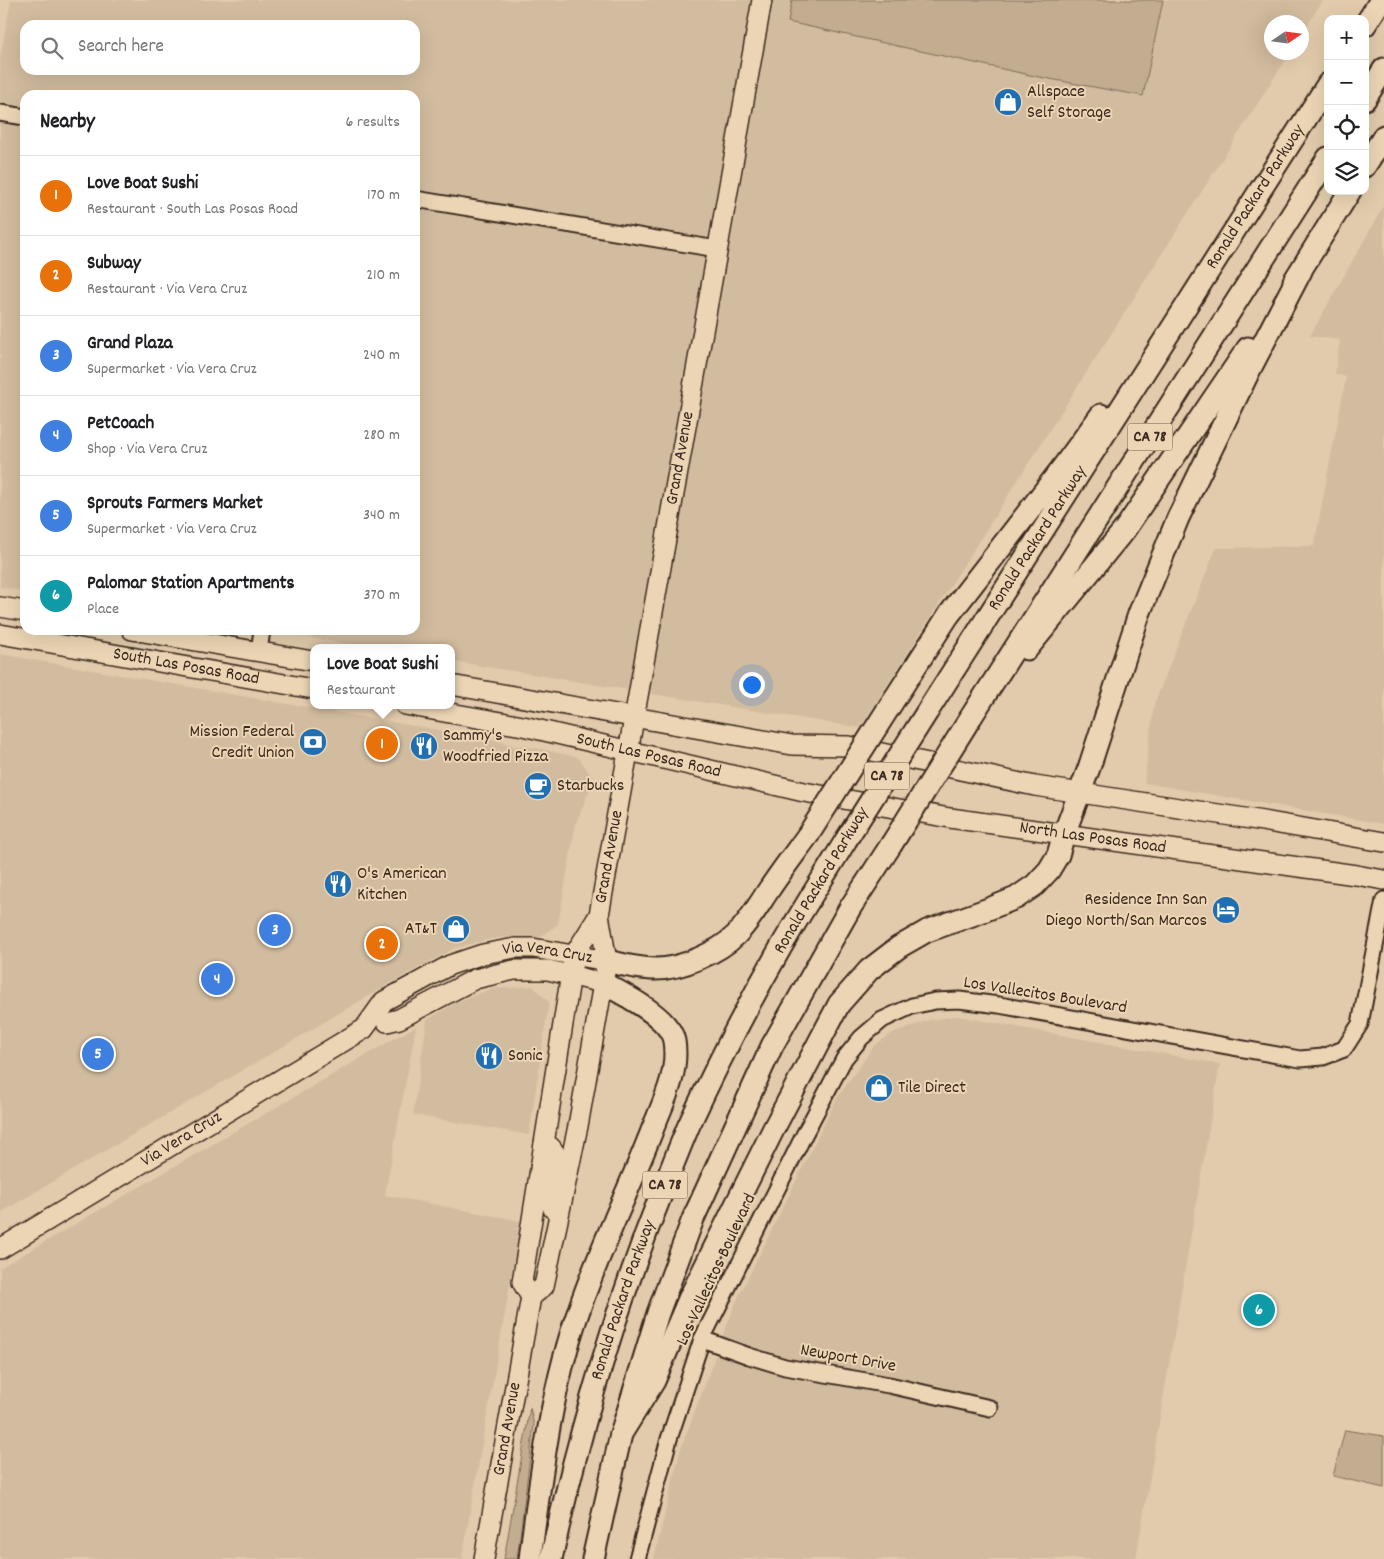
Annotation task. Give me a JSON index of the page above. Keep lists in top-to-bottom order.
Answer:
{
  "streets": {
    "highway": ["Ronald Packard Parkway", "CA 78"],
    "main road": [
      "Grand Avenue",
      "South Las Posas Road",
      "North Las Posas Road",
      "Via Vera Cruz"
    ],
    "street": ["Los Vallecitos Boulevard", "Newport Drive"]
  },
  "crossings": [
    ["Grand Avenue", "South Las Posas Road"],
    ["Grand Avenue", "Via Vera Cruz"],
    ["South Las Posas Road", "North Las Posas Road"],
    ["Los Vallecitos Boulevard", "Newport Drive"]
  ],
  "places": {
    "shop": ["Allspace Self Storage", "AT&T", "Tile Direct"],
    "bank": ["Mission Federal Credit Union"],
    "restaurant": ["Sammy's Woodfried Pizza", "O's American Kitchen", "Sonic"],
    "cafe": ["Starbucks"],
    "hotel": ["Residence Inn San Diego North/San Marcos"]
  },
  "north": "right",
  "page": {
    "map_buttons": ["+", "−"],
    "search": "Search here",
    "heading": ["Nearby", "6 results"],
    "list": [
      {
        "mark": "1",
        "name": "Love Boat Sushi",
        "note": "Restaurant · South Las Posas Road",
        "value": "170 m"
      },
      {
        "mark": "2",
        "name": "Subway",
        "note": "Restaurant · Via Vera Cruz",
        "value": "210 m"
      },
      {
        "mark": "3",
        "name": "Grand Plaza",
        "note": "Supermarket · Via Vera Cruz",
        "value": "240 m"
      },
      {
        "mark": "4",
        "name": "PetCoach",
        "note": "Shop · Via Vera Cruz",
        "value": "280 m"
      },
      {
        "mark": "5",
        "name": "Sprouts Farmers Market",
        "note": "Supermarket · Via Vera Cruz",
        "value": "340 m"
      },
      {
        "mark": "6",
        "name": "Palomar Station Apartments",
        "note": "Place",
        "value": "370 m"
      }
    ],
    "popup": ["Love Boat Sushi", "Restaurant"],
    "pins": [
      "1",
      "3",
      "2",
      "4",
      "5",
      "6"
    ]
  }
}
